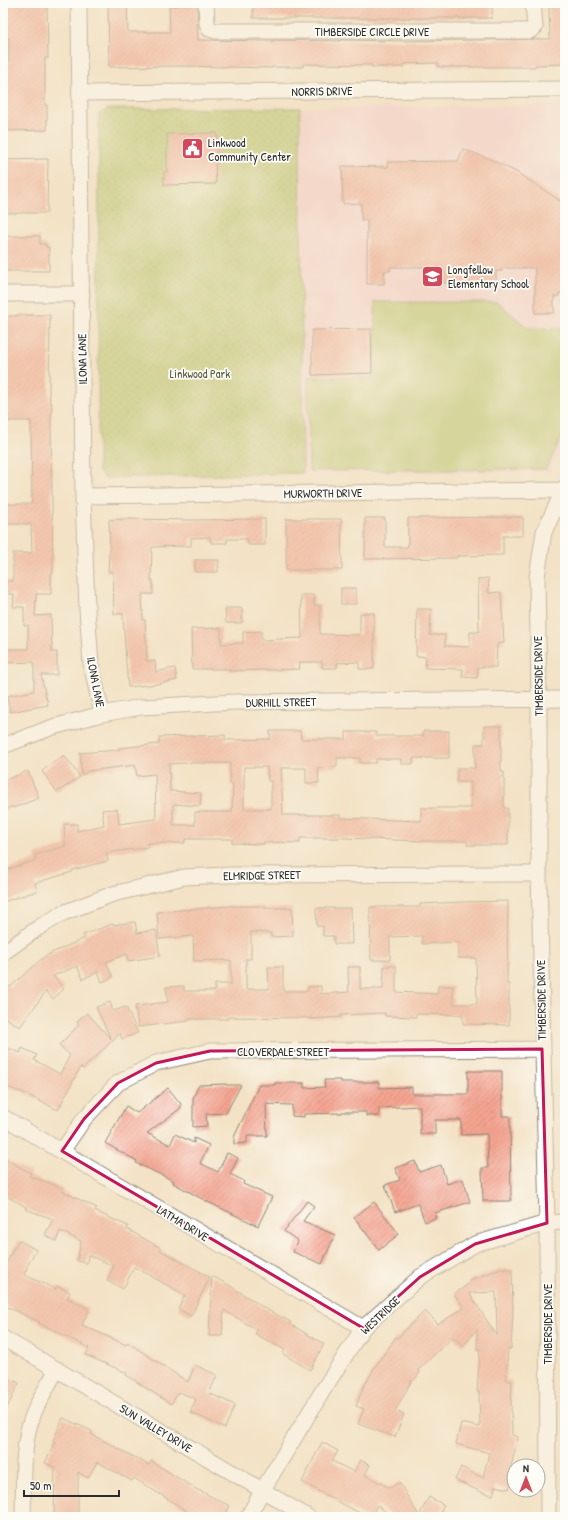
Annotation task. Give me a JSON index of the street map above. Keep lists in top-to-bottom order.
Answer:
{
  "streets": {
    "street": [
      "TIMBERSIDE CIRCLE DRIVE",
      "NORRIS DRIVE",
      "ILONA LANE",
      "MURWORTH DRIVE",
      "TIMBERSIDE DRIVE",
      "DURHILL STREET",
      "ELMRIDGE STREET",
      "CLOVERDALE STREET",
      "LATMA DRIVE",
      "WESTRIDGE",
      "SUN VALLEY DRIVE"
    ]
  },
  "crossings": [
    ["NORRIS DRIVE", "ILONA LANE"],
    ["ILONA LANE", "MURWORTH DRIVE"],
    ["ILONA LANE", "DURHILL STREET"],
    ["MURWORTH DRIVE", "TIMBERSIDE DRIVE"],
    ["TIMBERSIDE DRIVE", "DURHILL STREET"],
    ["TIMBERSIDE DRIVE", "ELMRIDGE STREET"],
    ["TIMBERSIDE DRIVE", "CLOVERDALE STREET"],
    ["TIMBERSIDE DRIVE", "WESTRIDGE"],
    ["CLOVERDALE STREET", "LATMA DRIVE"],
    ["LATMA DRIVE", "WESTRIDGE"],
    ["WESTRIDGE", "SUN VALLEY DRIVE"]
  ],
  "parks": ["Linkwood Park"],
  "places": {
    "public building": ["Linkwood Community Center"],
    "school or university": ["Longfellow Elementary School"]
  },
  "scale_bar": "50 m",
  "north": "top"
}
